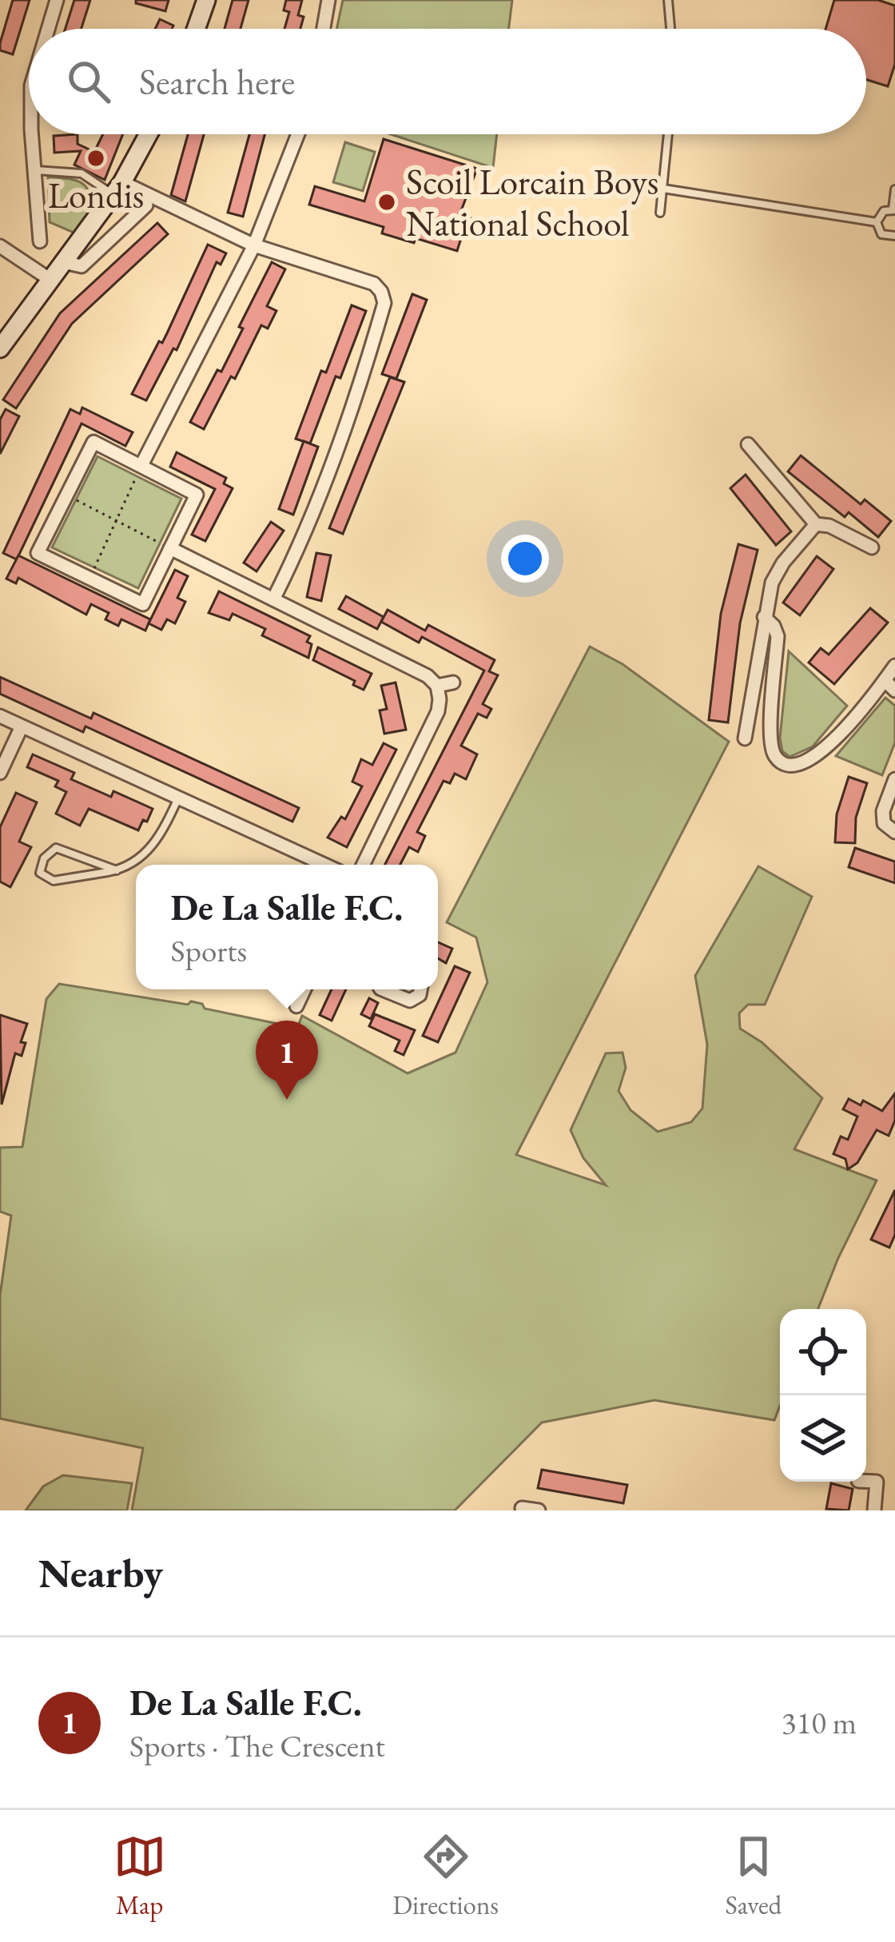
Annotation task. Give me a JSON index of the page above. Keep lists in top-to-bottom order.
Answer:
{
  "places": ["Londis", "Scoil Lorcain Boys National School"],
  "page": {
    "search": "Search here",
    "popup": ["De La Salle F.C.", "Sports"],
    "pins": "1",
    "heading": "Nearby",
    "list": [
      {
        "mark": "1",
        "name": "De La Salle F.C.",
        "note": "Sports · The Crescent",
        "value": "310 m"
      }
    ],
    "nav": ["Map", "Directions", "Saved"]
  }
}
